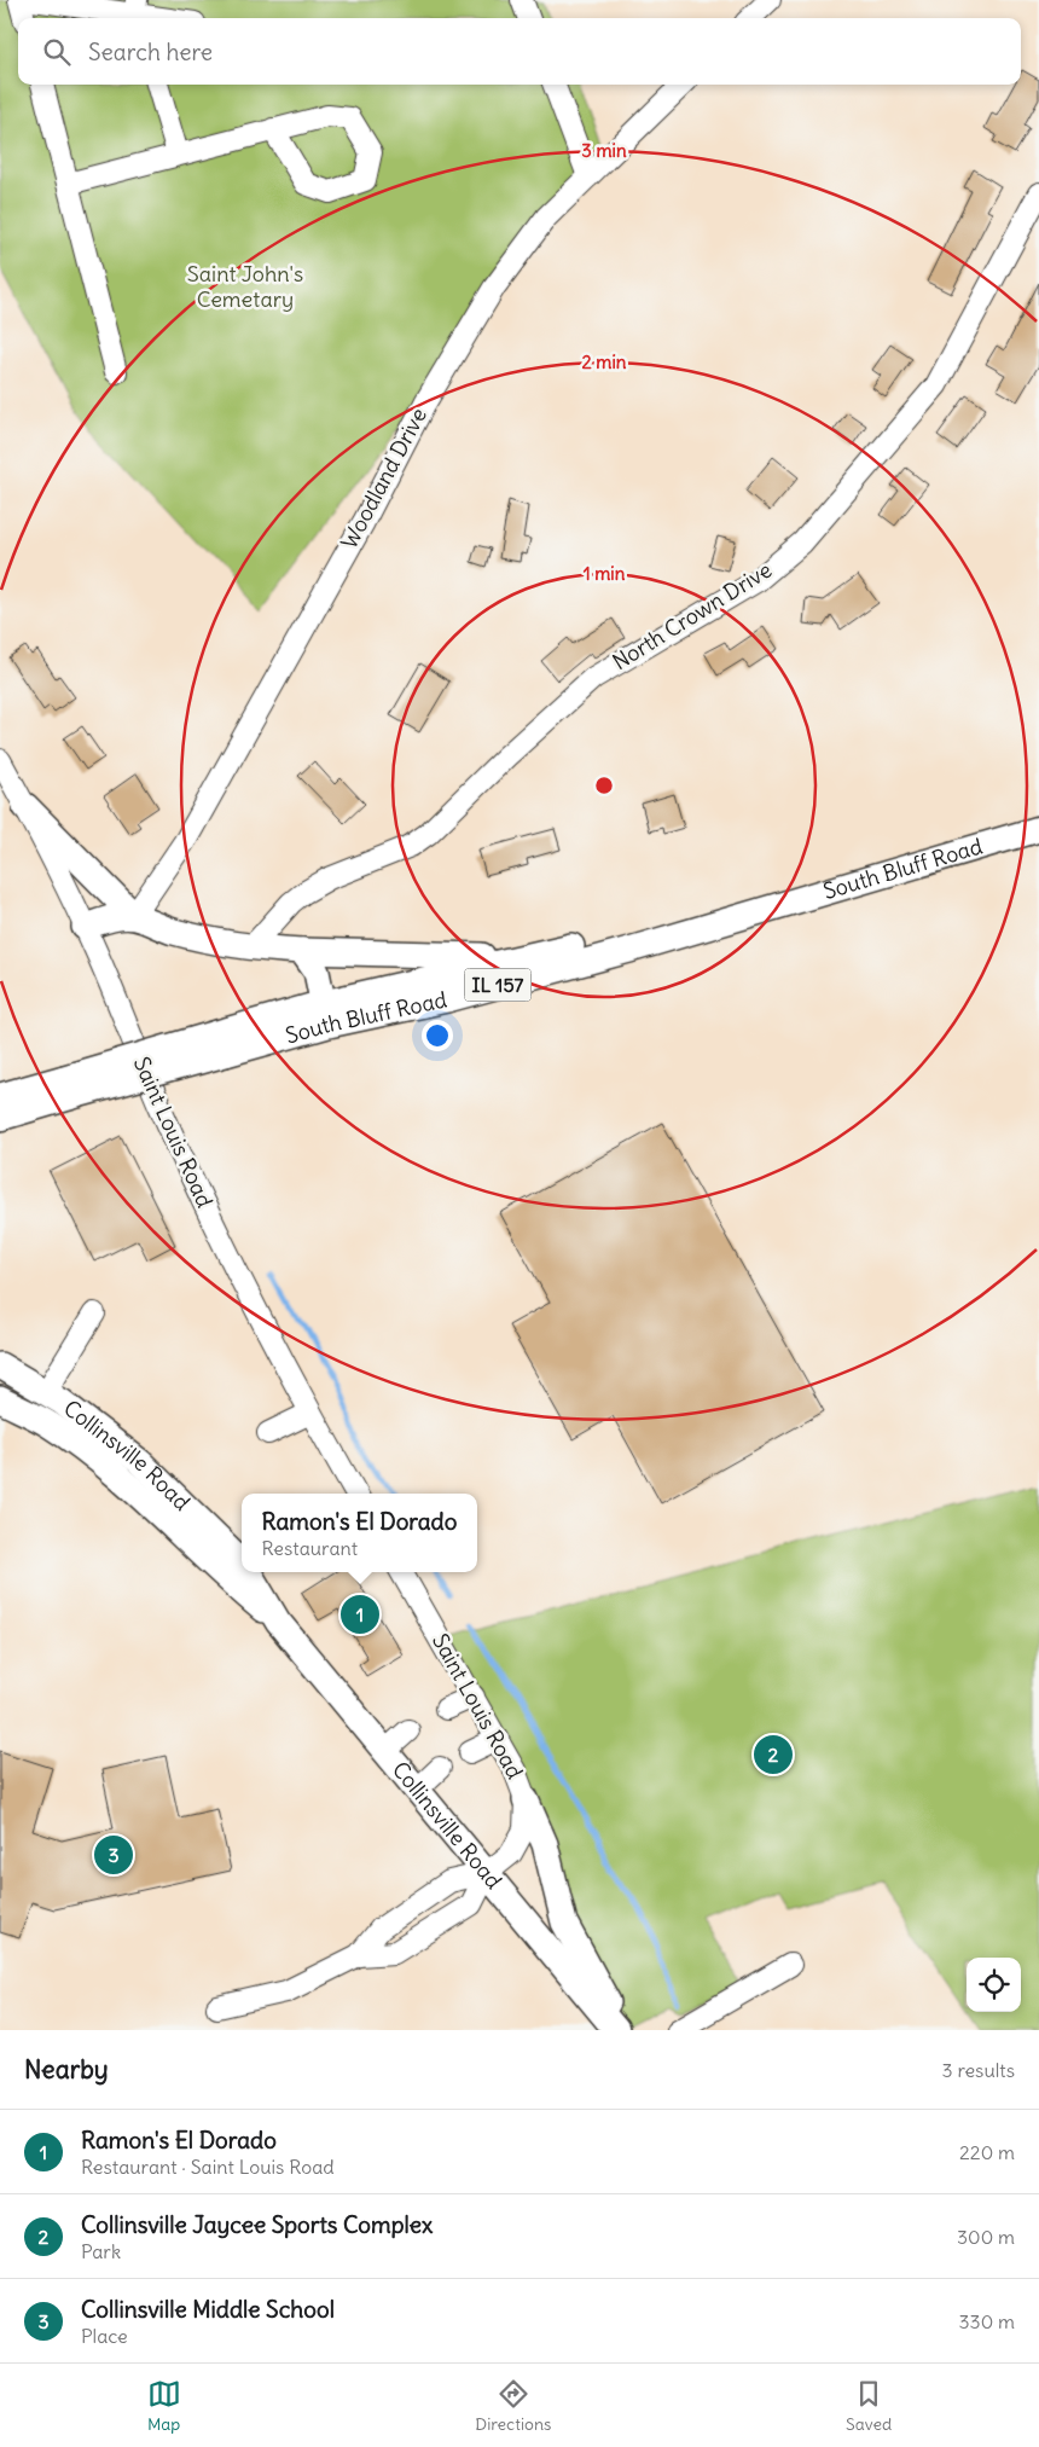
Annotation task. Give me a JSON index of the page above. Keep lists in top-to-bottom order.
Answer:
{
  "streets": {
    "main road": ["South Bluff Road", "IL 157", "Collinsville Road"],
    "street": ["Woodland Drive", "North Crown Drive", "Saint Louis Road"]
  },
  "crossings": [
    ["Saint Louis Road", "Collinsville Road"]
  ],
  "parks": ["Saint John's Cemetary"],
  "page": {
    "search": "Search here",
    "popup": ["Ramon's El Dorado", "Restaurant"],
    "pins": ["1", "2", "3"],
    "heading": ["Nearby", "3 results"],
    "list": [
      {
        "mark": "1",
        "name": "Ramon's El Dorado",
        "note": "Restaurant · Saint Louis Road",
        "value": "220 m"
      },
      {
        "mark": "2",
        "name": "Collinsville Jaycee Sports Complex",
        "note": "Park",
        "value": "300 m"
      },
      {
        "mark": "3",
        "name": "Collinsville Middle School",
        "note": "Place",
        "value": "330 m"
      }
    ],
    "nav": ["Map", "Directions", "Saved"]
  },
  "rings": ["3 min", "2 min", "1 min"]
}
